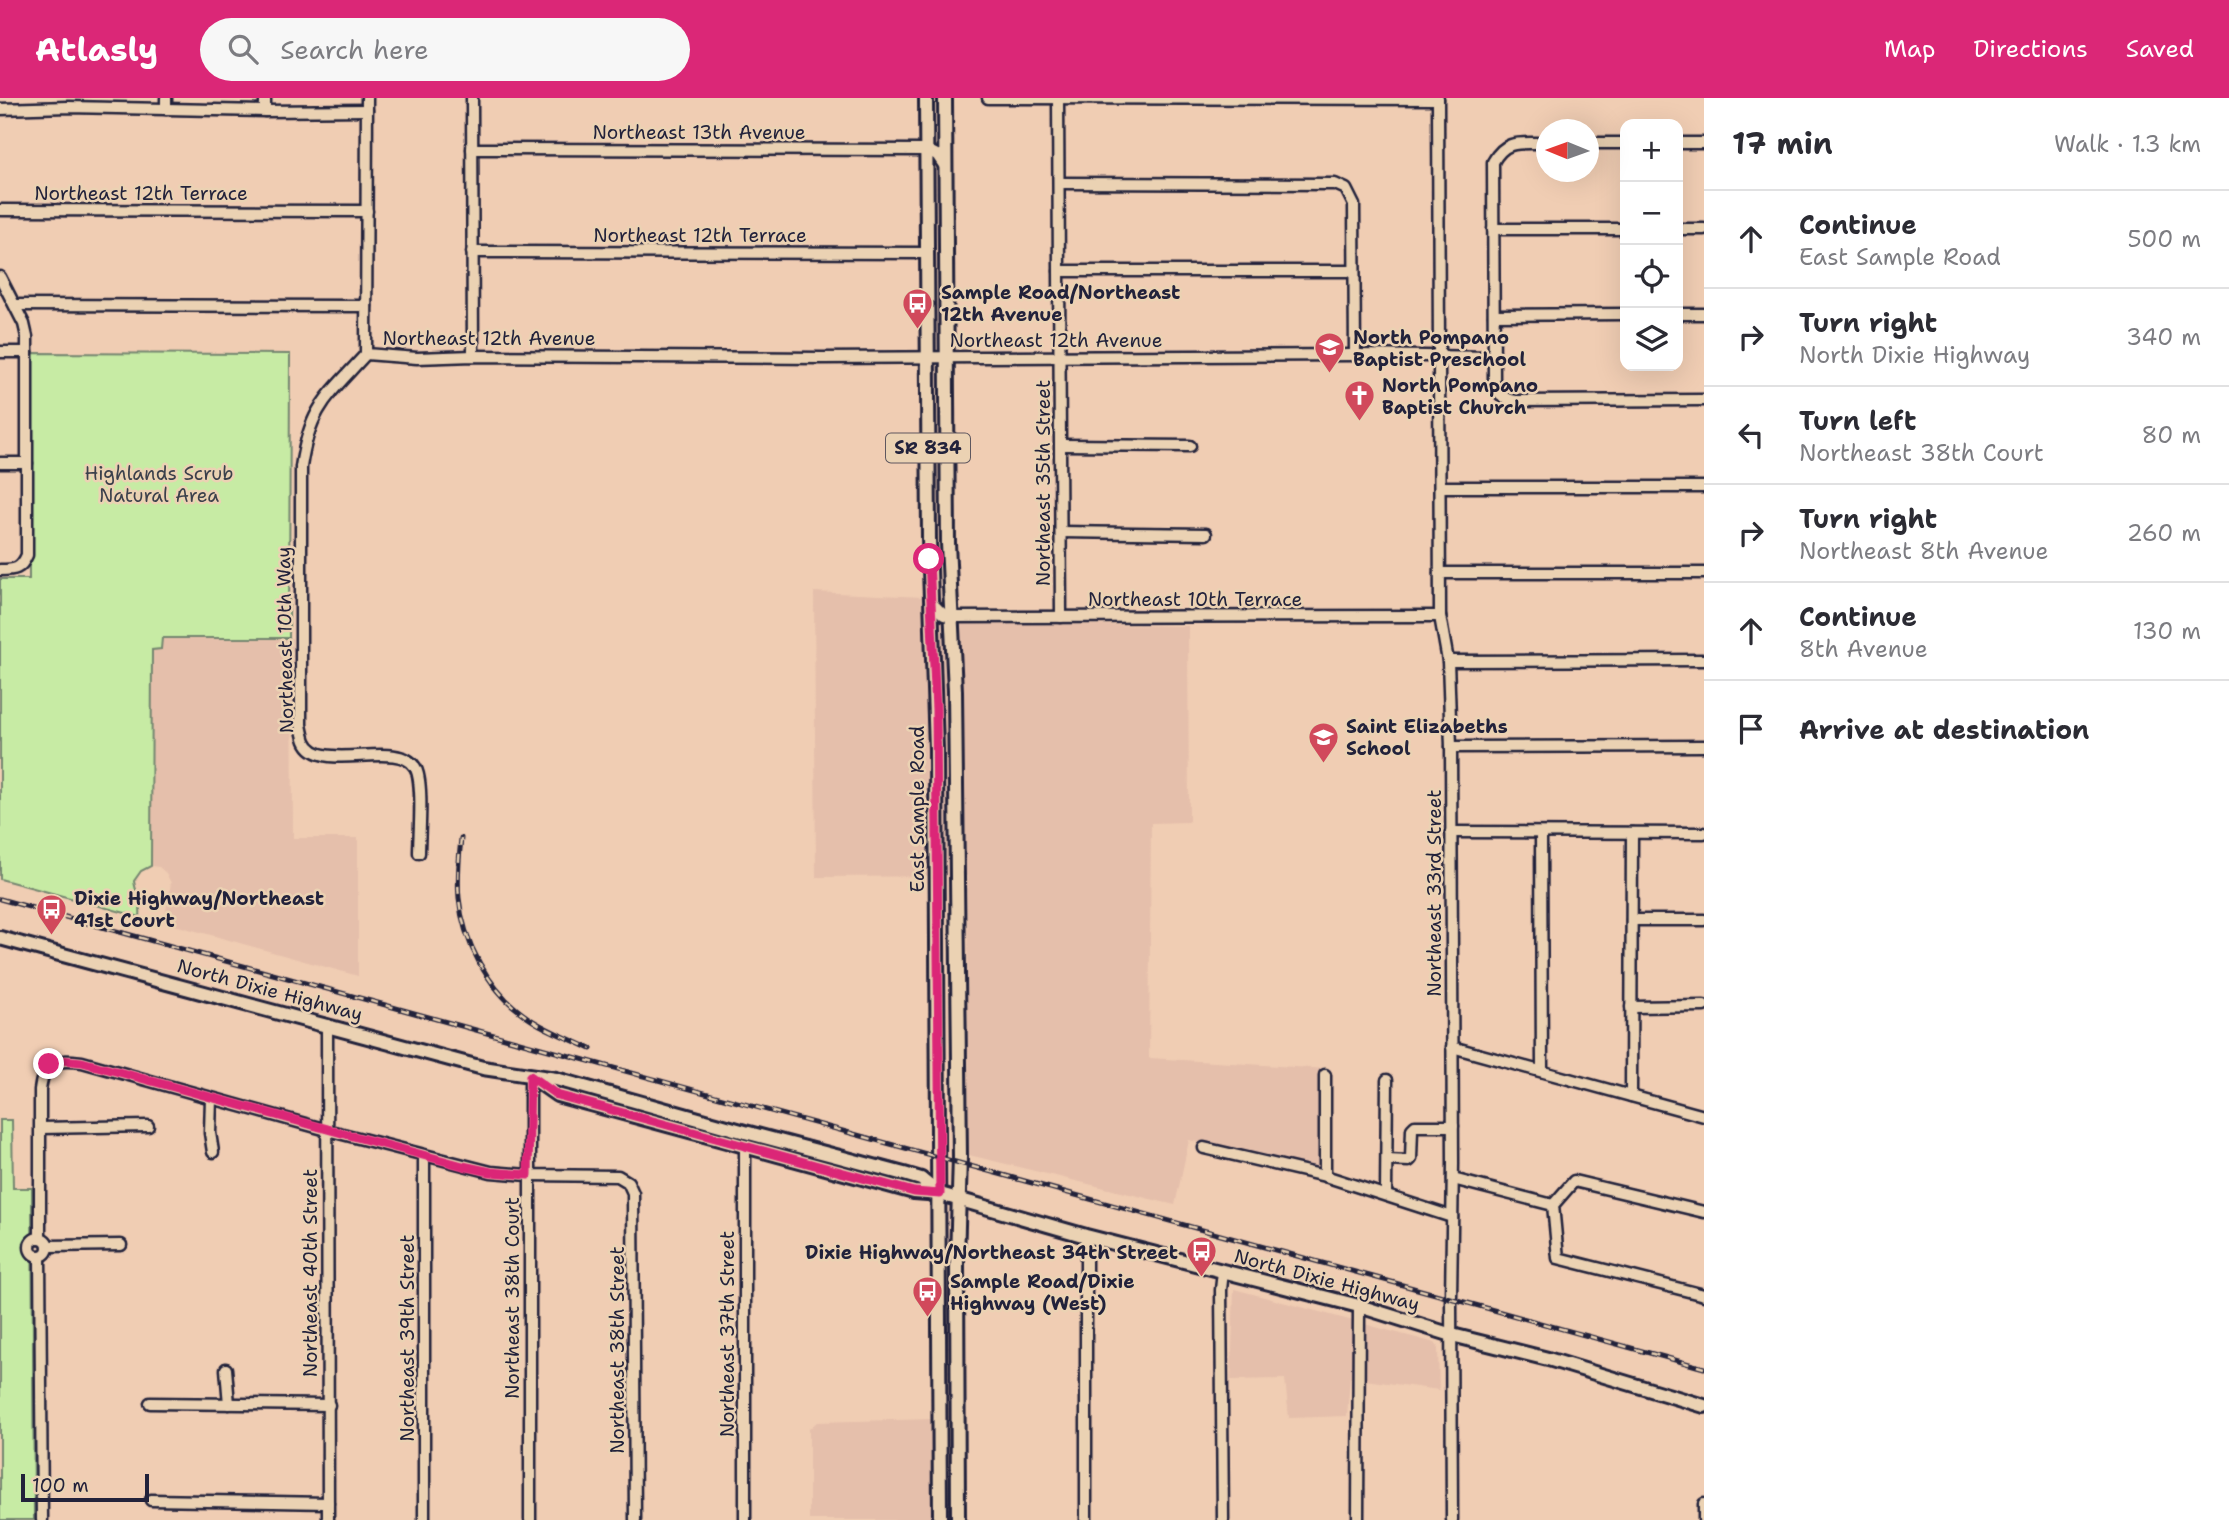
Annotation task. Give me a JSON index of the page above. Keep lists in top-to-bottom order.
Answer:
{
  "streets": {
    "main road": ["SR 834", "East Sample Road", "North Dixie Highway"],
    "street": [
      "Northeast 13th Avenue",
      "Northeast 12th Terrace",
      "Northeast 12th Avenue",
      "Northeast 35th Street",
      "Northeast 10th Terrace",
      "Northeast 10th Way",
      "Northeast 33rd Street",
      "Northeast 40th Street",
      "Northeast 38th Court",
      "Northeast 37th Street",
      "Northeast 39th Street",
      "Northeast 38th Street"
    ]
  },
  "crossings": [
    ["Northeast 13th Avenue", "East Sample Road"],
    ["Northeast 12th Terrace", "East Sample Road"],
    ["Northeast 12th Avenue", "Northeast 35th Street"],
    ["Northeast 12th Avenue", "Northeast 10th Way"],
    ["Northeast 12th Avenue", "East Sample Road"],
    ["Northeast 12th Avenue", "Northeast 33rd Street"],
    ["Northeast 35th Street", "Northeast 10th Terrace"],
    ["Northeast 10th Terrace", "East Sample Road"],
    ["Northeast 10th Terrace", "Northeast 33rd Street"],
    ["East Sample Road", "North Dixie Highway"],
    ["Northeast 33rd Street", "North Dixie Highway"],
    ["North Dixie Highway", "Northeast 40th Street"],
    ["North Dixie Highway", "Northeast 38th Court"],
    ["North Dixie Highway", "Northeast 37th Street"],
    ["Northeast 38th Court", "Northeast 38th Street"]
  ],
  "parks": ["Highlands Scrub Natural Area"],
  "places": {
    "bus stop": [
      "Sample Road/Northeast 12th Avenue",
      "Dixie Highway/Northeast 41st Court",
      "Dixie Highway/Northeast 34th Street",
      "Sample Road/Dixie Highway (West)"
    ],
    "school or university": ["North Pompano Baptist Preschool", "Saint Elizabeths School"],
    "church": ["North Pompano Baptist Church"]
  },
  "scale_bar": "100 m",
  "north": "left",
  "page": {
    "header": "Atlasly",
    "search": "Search here",
    "nav": ["Map", "Directions", "Saved"],
    "heading": ["17 min", "Walk · 1.3 km"],
    "map_buttons": ["+", "−"],
    "list": [
      ["Continue", "East Sample Road", "500 m"],
      ["Turn right", "North Dixie Highway", "340 m"],
      ["Turn left", "Northeast 38th Court", "80 m"],
      ["Turn right", "Northeast 8th Avenue", "260 m"],
      ["Continue", "8th Avenue", "130 m"],
      "Arrive at destination"
    ],
    "scale": "100 m"
  }
}
